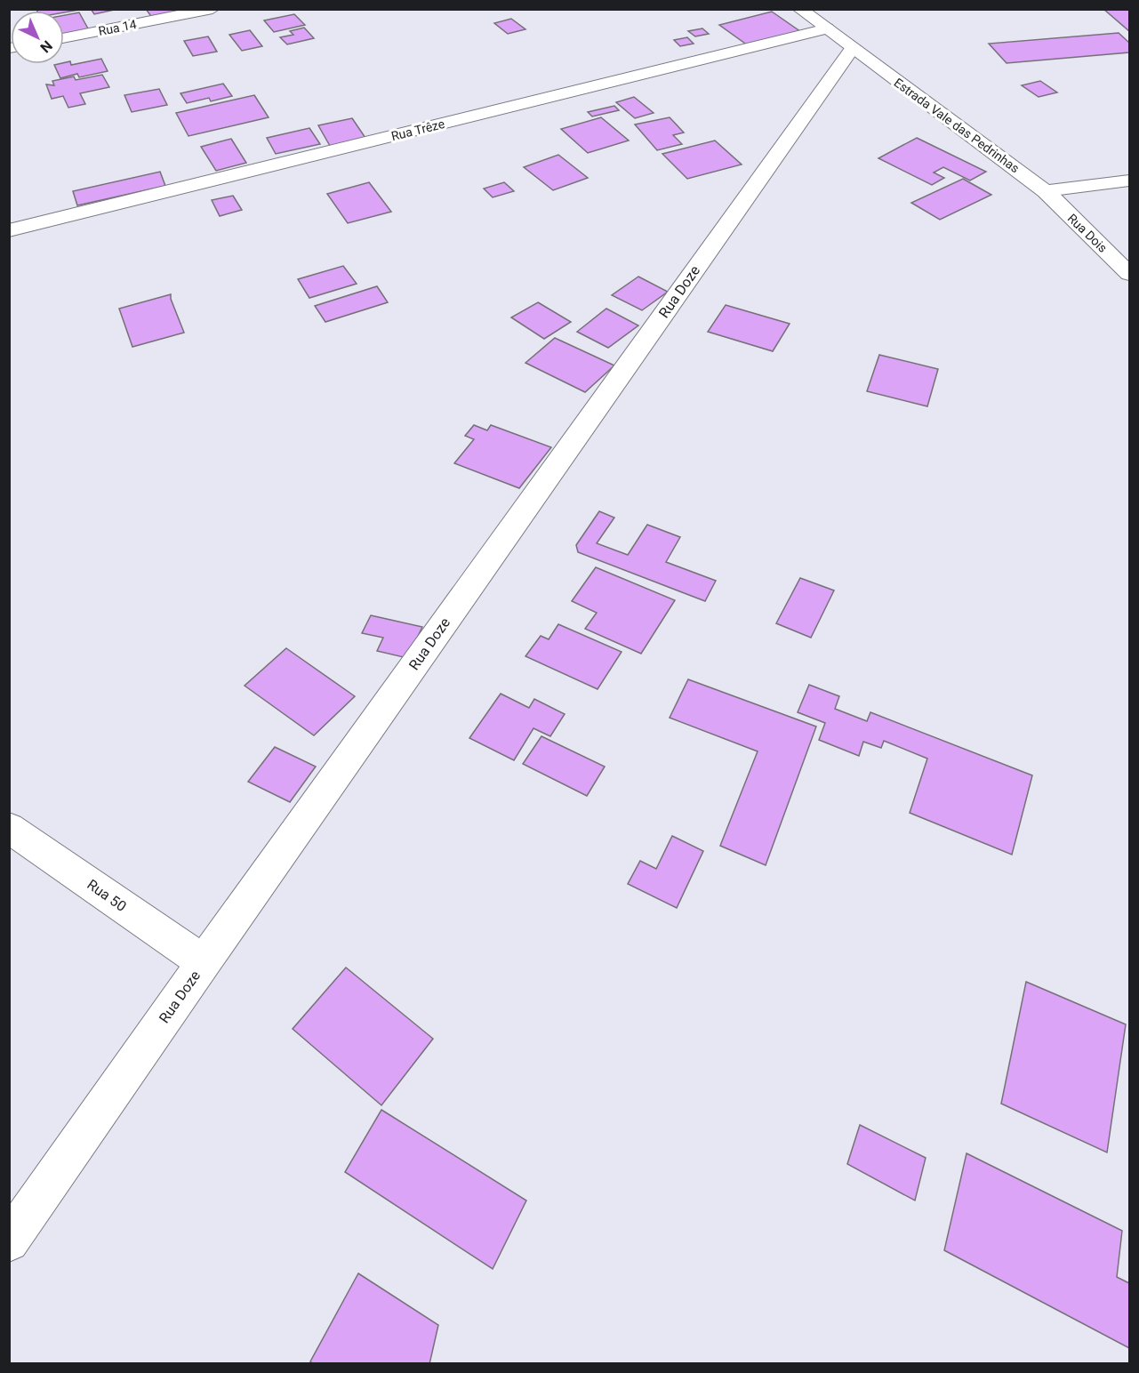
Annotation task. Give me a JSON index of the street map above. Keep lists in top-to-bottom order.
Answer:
{
  "streets": {
    "street": [
      "Rua 14",
      "Estrada Vale das Pedrinhas",
      "Rua Trêze",
      "Rua Dois",
      "Rua Doze",
      "Rua 50"
    ]
  },
  "crossings": [
    ["Estrada Vale das Pedrinhas", "Rua Trêze"],
    ["Estrada Vale das Pedrinhas", "Rua Dois"],
    ["Estrada Vale das Pedrinhas", "Rua Doze"],
    ["Rua Doze", "Rua 50"]
  ],
  "north": "bottom right"
}
